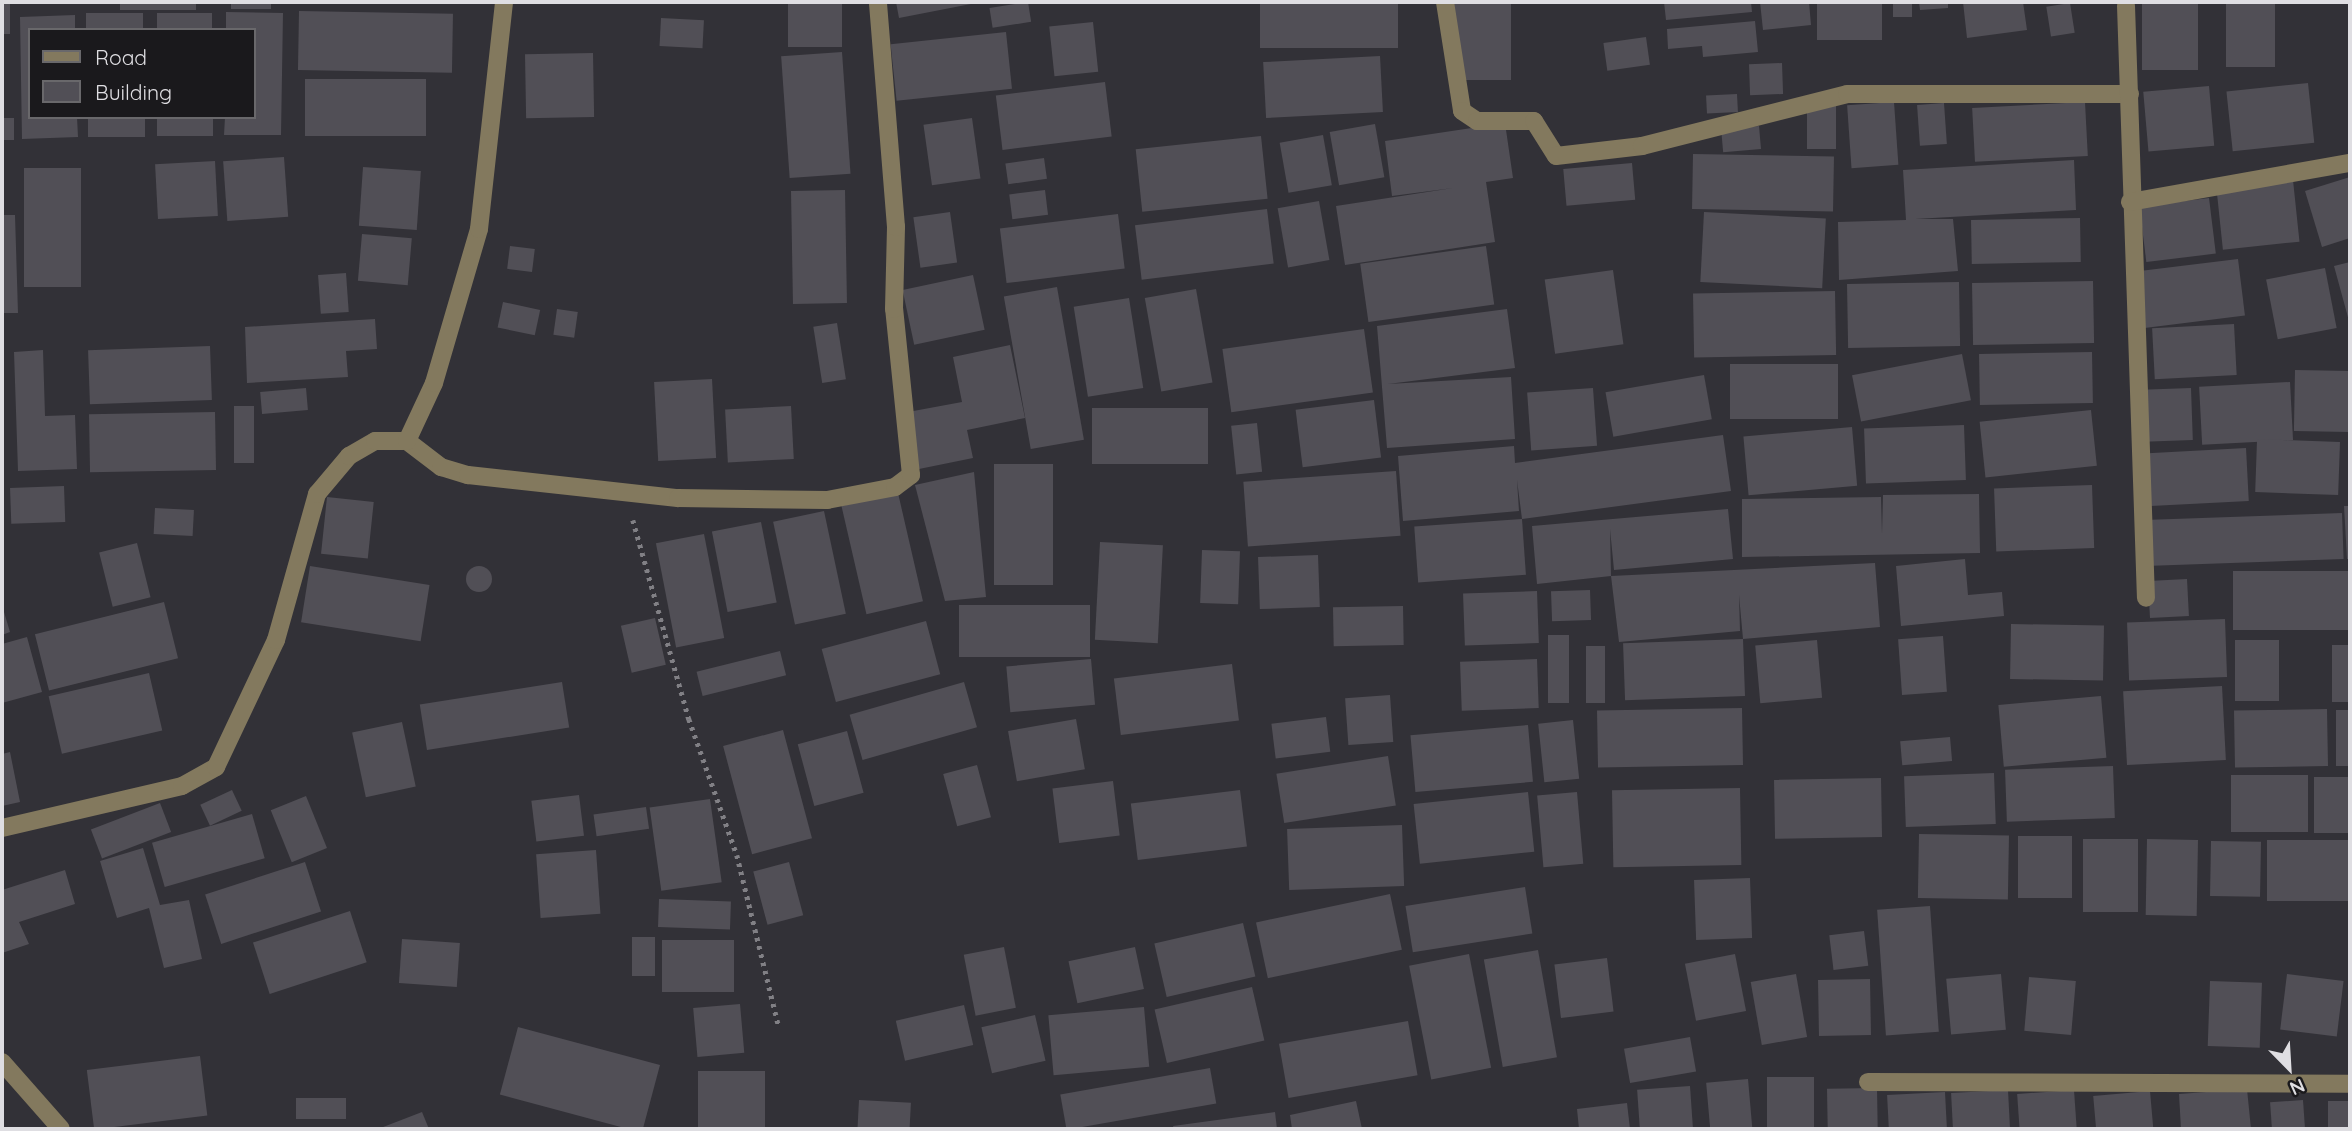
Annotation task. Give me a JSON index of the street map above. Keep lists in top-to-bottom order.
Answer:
{
  "legend": ["Road", "Building"],
  "north": "bottom right"
}
